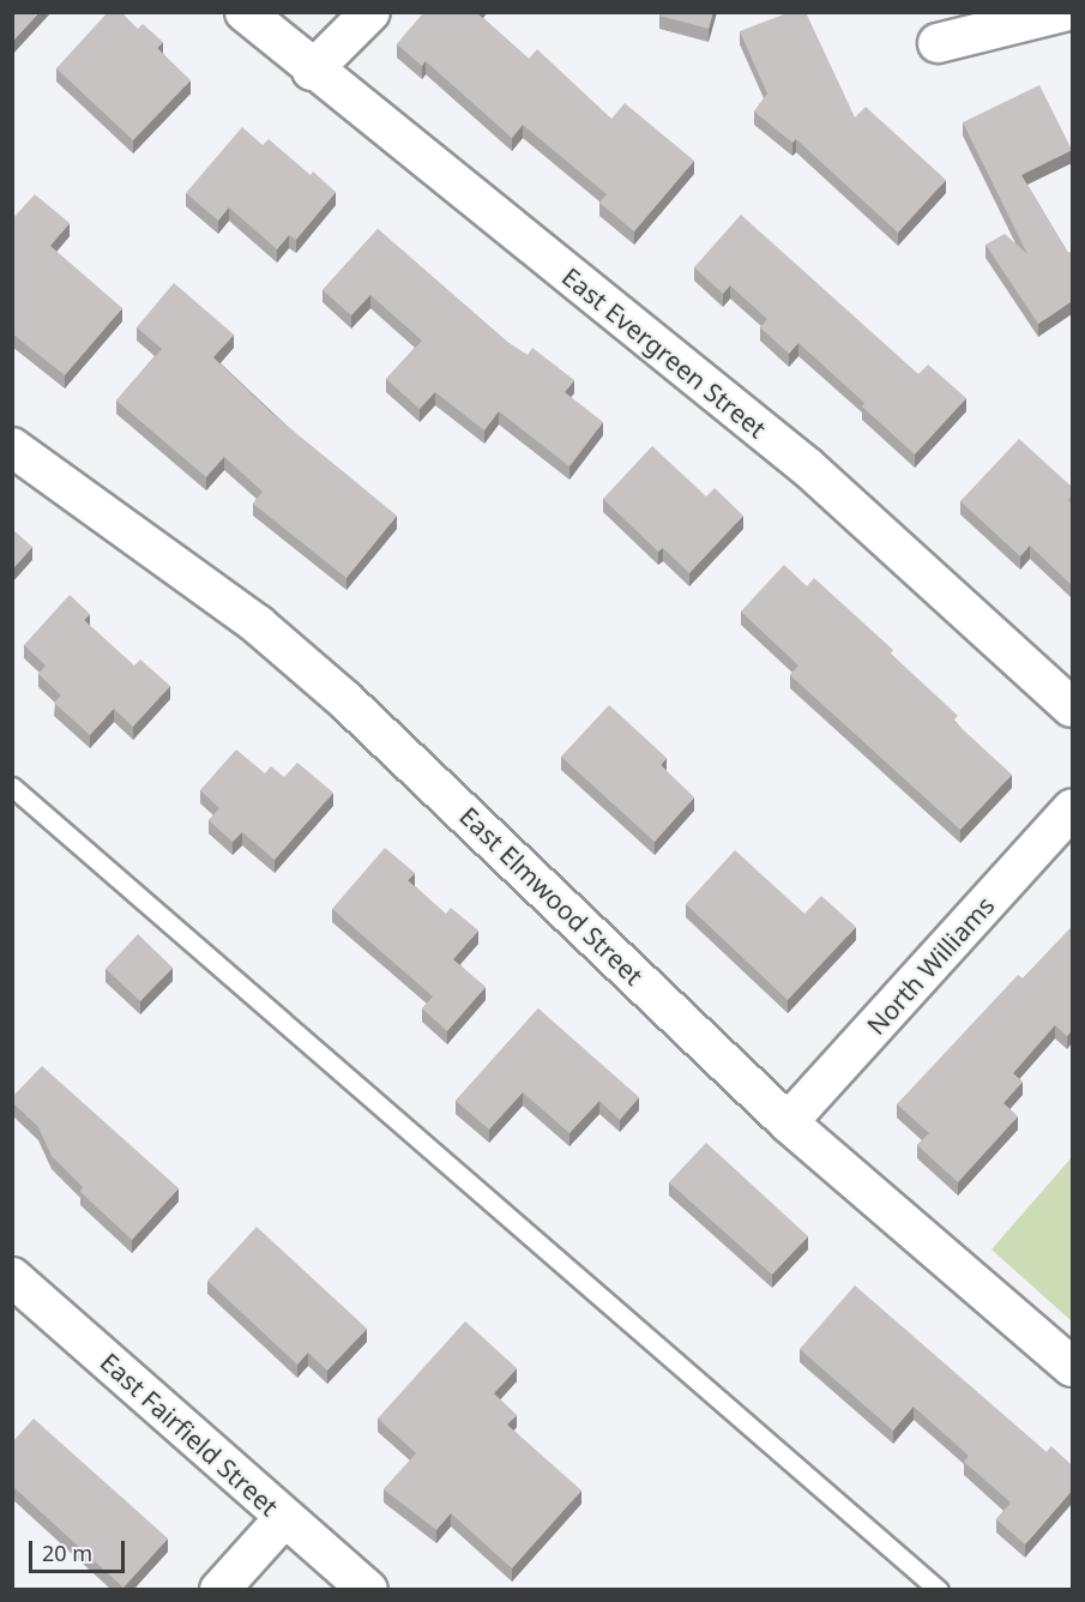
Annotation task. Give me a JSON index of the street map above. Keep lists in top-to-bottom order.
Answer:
{
  "streets": {
    "street": [
      "East Evergreen Street",
      "East Elmwood Street",
      "North Williams",
      "East Fairfield Street"
    ]
  },
  "crossings": [
    ["East Elmwood Street", "North Williams"]
  ],
  "scale_bar": "20 m"
}
